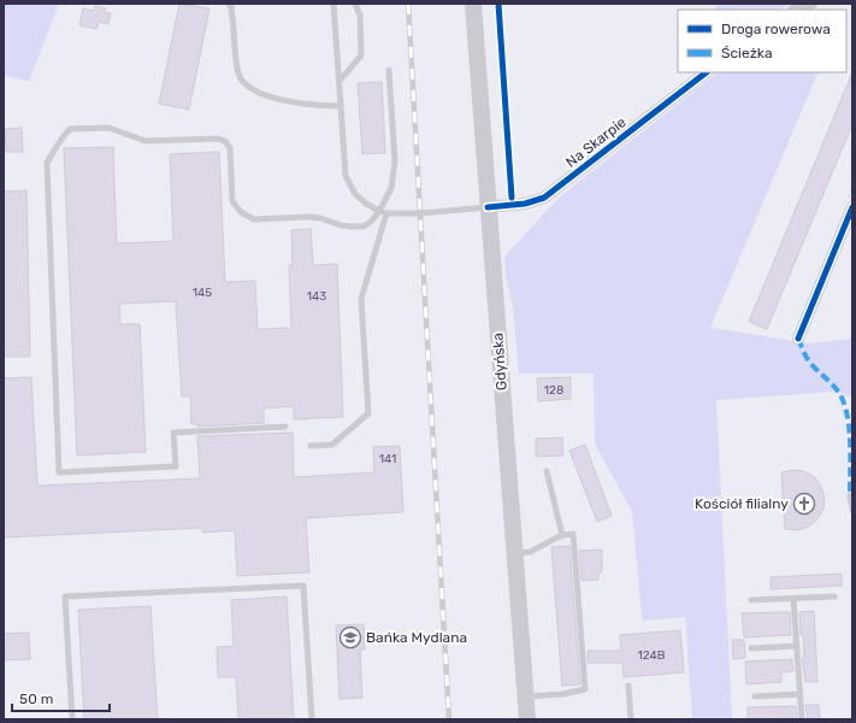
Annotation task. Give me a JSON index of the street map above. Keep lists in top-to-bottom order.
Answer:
{
  "streets": {
    "main road": ["Gdyńska"],
    "street": ["Na Skarpie"]
  },
  "crossings": [
    ["Na Skarpie", "Gdyńska"]
  ],
  "places": {
    "church": ["Kościół filialny"],
    "school or university": ["Bańka Mydlana"]
  },
  "house_numbers": [
    "145",
    "143",
    "128",
    "141",
    "124B"
  ],
  "legend": ["Droga rowerowa", "Ścieżka"],
  "scale_bar": "50 m"
}
